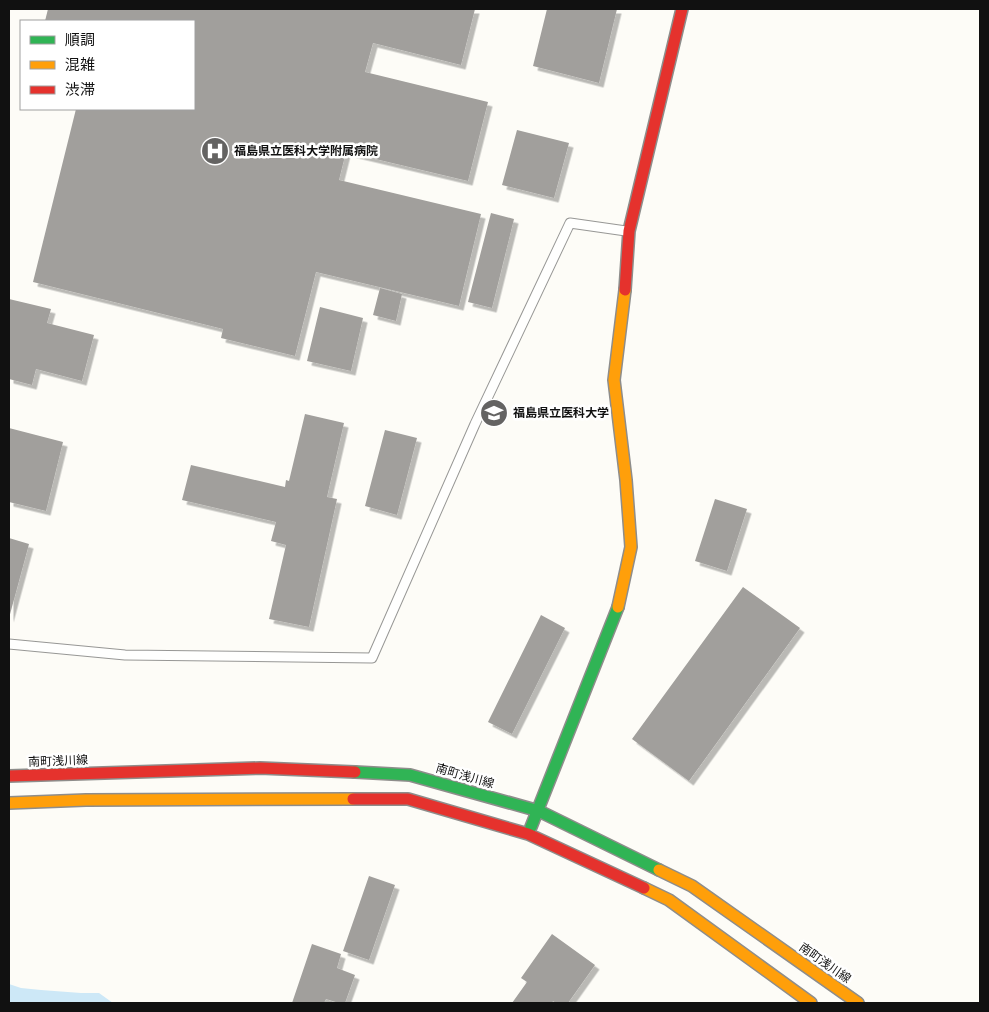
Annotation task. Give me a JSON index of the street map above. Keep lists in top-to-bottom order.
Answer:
{
  "streets": {
    "street": ["南町浅川線"]
  },
  "places": {
    "hospital": ["福島県立医科大学附属病院"],
    "school or university": ["福島県立医科大学"]
  },
  "legend": ["順調", "混雑", "渋滞"]
}
